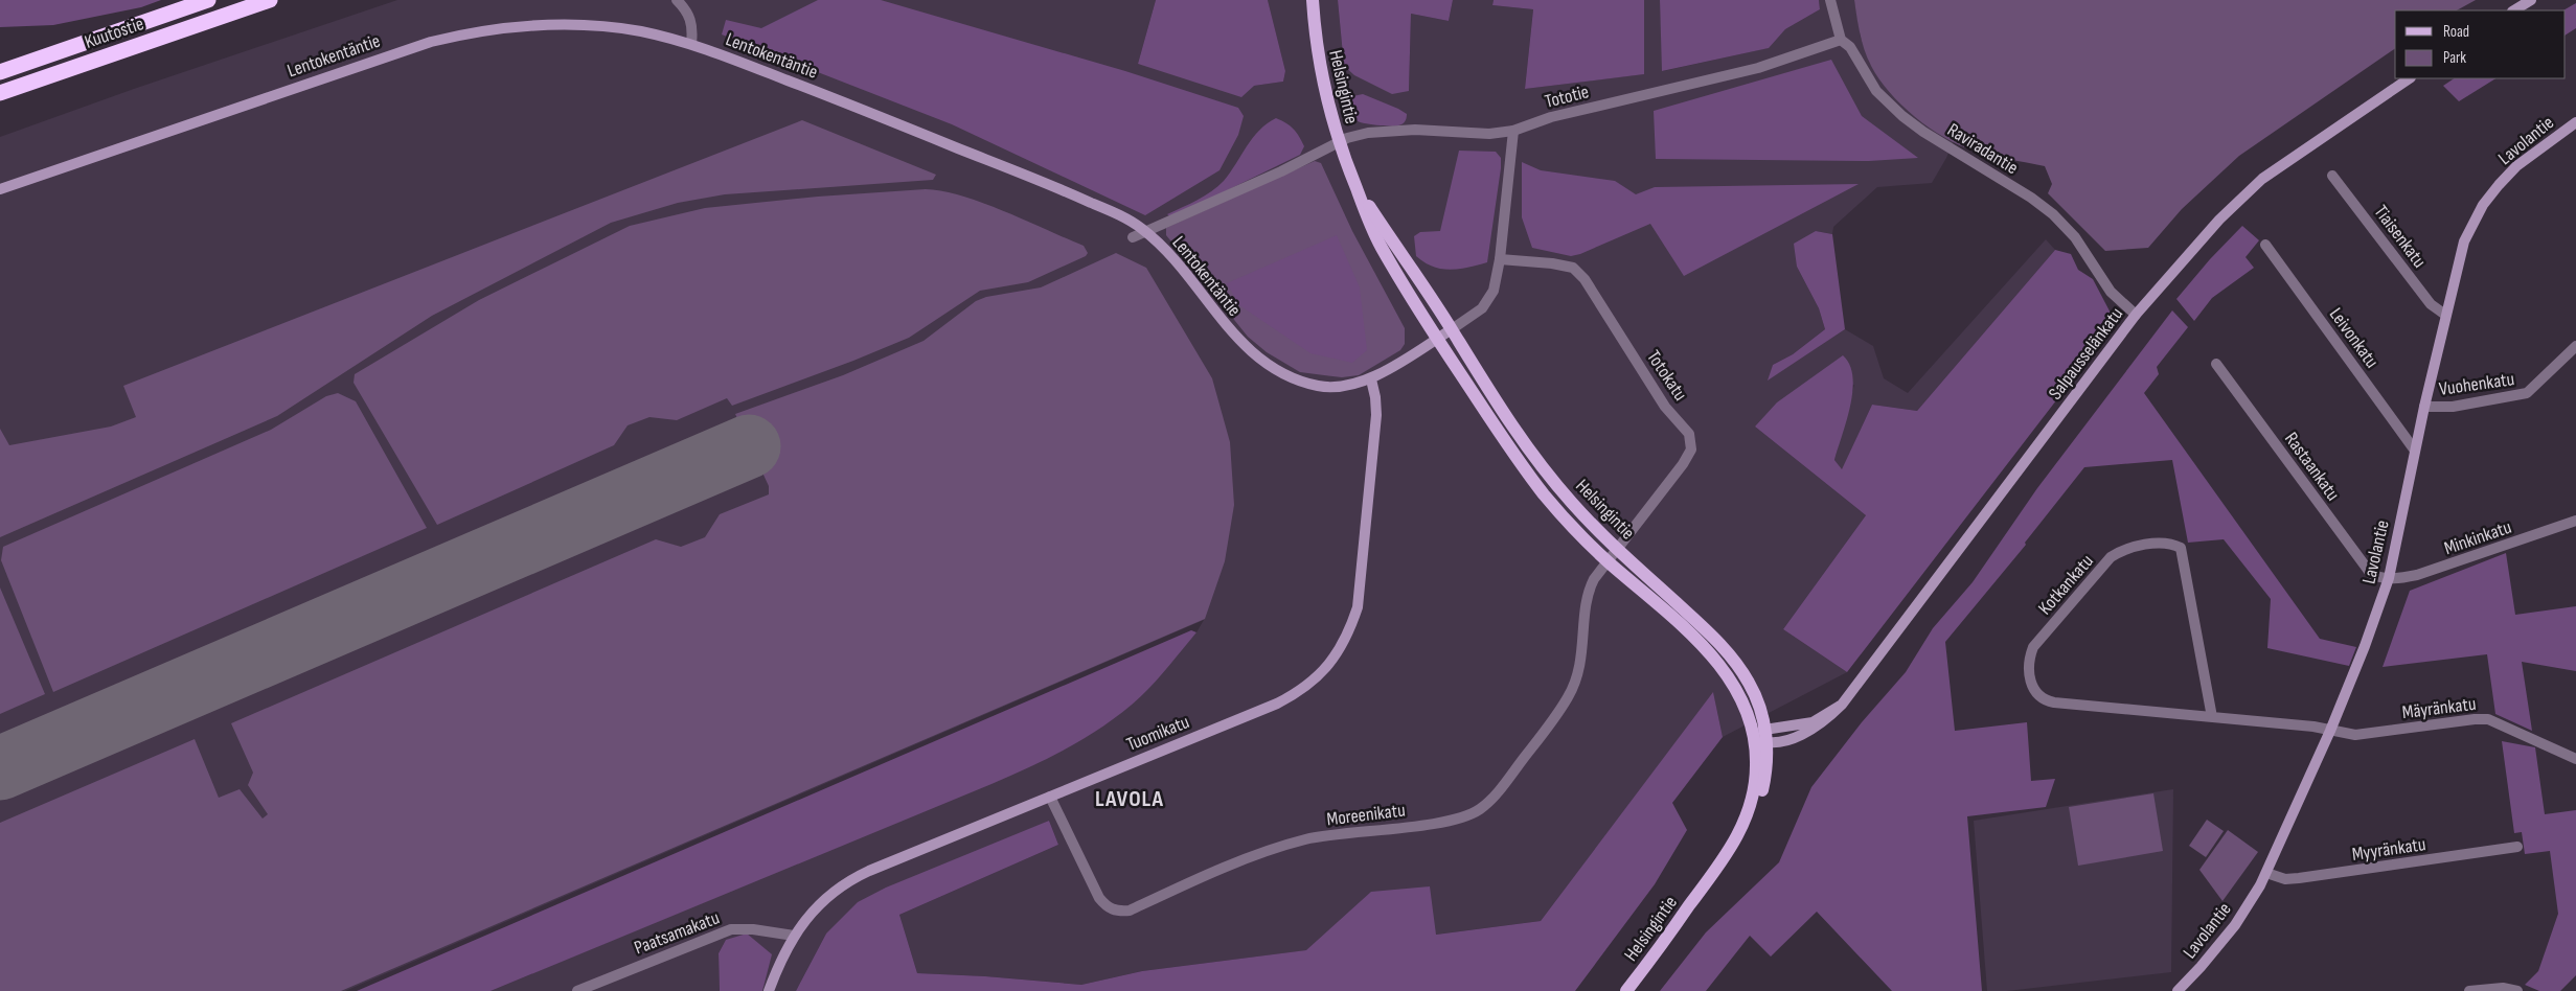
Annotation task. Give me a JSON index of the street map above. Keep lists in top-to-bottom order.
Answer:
{
  "streets": {
    "highway": ["Kuutostie"],
    "main road": ["Helsingintie"],
    "street": [
      "Lentokentäntie",
      "Tototie",
      "Lavolantie",
      "Raviradantie",
      "Tiaisenkatu",
      "Leivonkatu",
      "Salpausselänkatu",
      "Totokatu",
      "Vuohenkatu",
      "Rastaankatu",
      "Minkinkatu",
      "Kotkankatu",
      "Mäyränkatu",
      "Tuomikatu",
      "Moreenikatu",
      "Myyränkatu",
      "Paatsamakatu"
    ]
  },
  "crossings": [
    ["Lentokentäntie", "Helsingintie"],
    ["Lentokentäntie", "Tototie"],
    ["Lentokentäntie", "Tuomikatu"],
    ["Helsingintie", "Tototie"],
    ["Helsingintie", "Salpausselänkatu"],
    ["Helsingintie", "Totokatu"],
    ["Helsingintie", "Moreenikatu"],
    ["Tototie", "Raviradantie"],
    ["Lavolantie", "Tiaisenkatu"],
    ["Lavolantie", "Leivonkatu"],
    ["Lavolantie", "Vuohenkatu"],
    ["Lavolantie", "Rastaankatu"],
    ["Lavolantie", "Minkinkatu"],
    ["Lavolantie", "Kotkankatu"],
    ["Lavolantie", "Mäyränkatu"],
    ["Lavolantie", "Myyränkatu"],
    ["Raviradantie", "Salpausselänkatu"],
    ["Totokatu", "Moreenikatu"],
    ["Rastaankatu", "Minkinkatu"],
    ["Kotkankatu", "Mäyränkatu"],
    ["Tuomikatu", "Moreenikatu"],
    ["Tuomikatu", "Paatsamakatu"]
  ],
  "districts": ["LAVOLA"],
  "legend": ["Road", "Park"]
}
